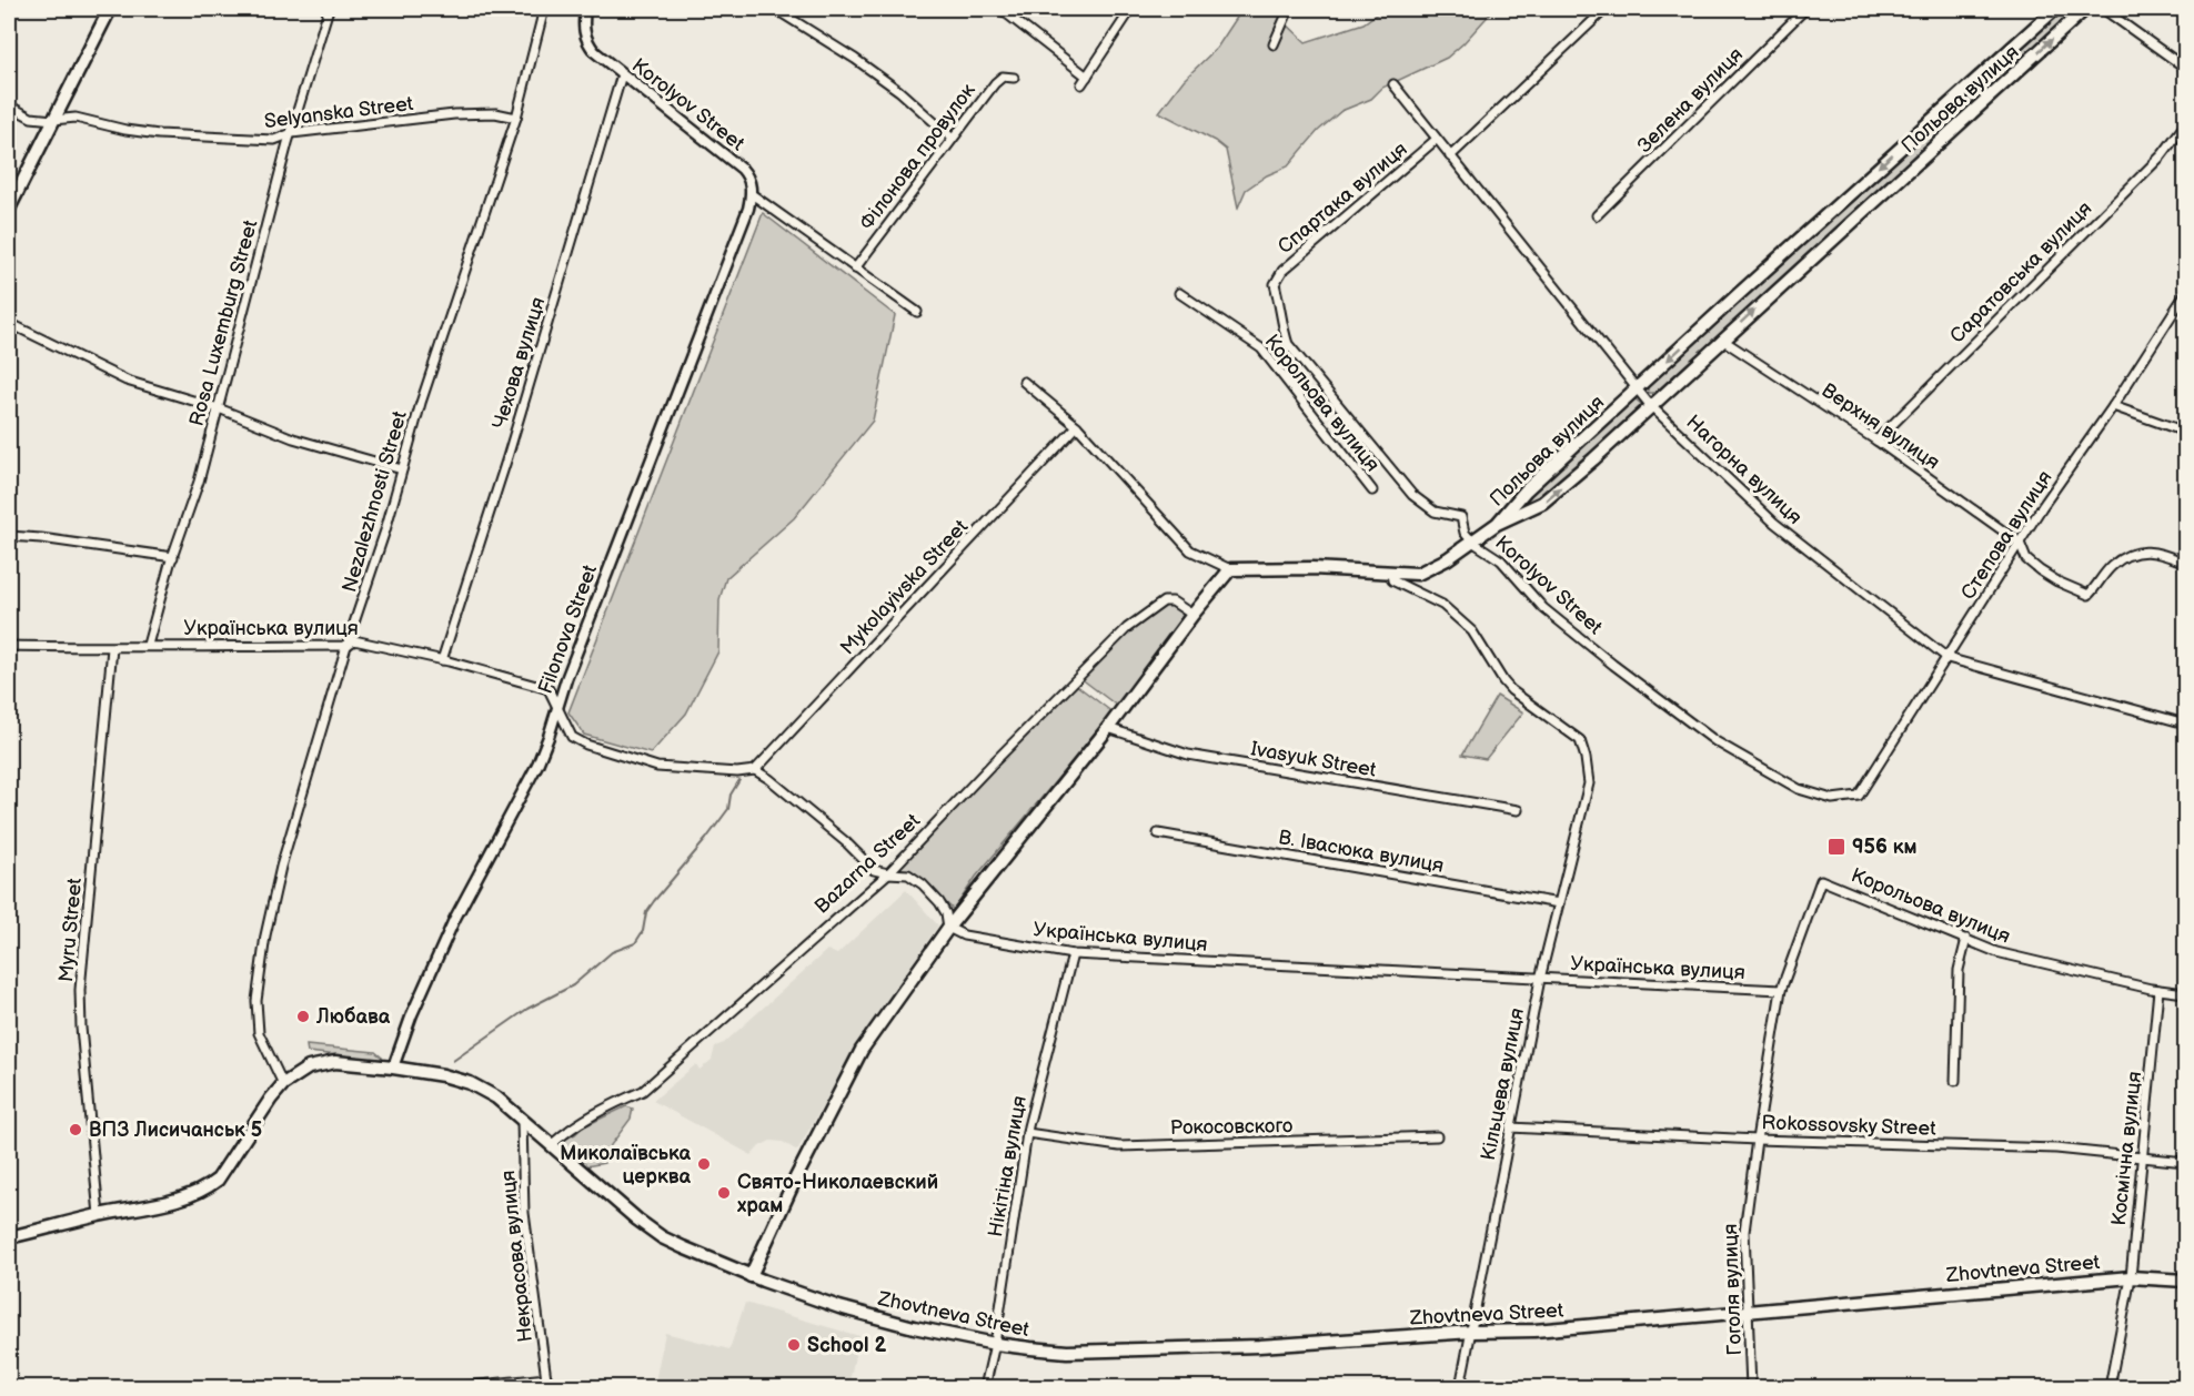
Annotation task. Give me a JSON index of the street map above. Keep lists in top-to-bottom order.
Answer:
{
  "streets": {
    "main road": ["Польова вулиця", "Zhovtneva Street"],
    "street": [
      "Зелена вулиця",
      "Korolyov Street",
      "Selyanska Street",
      "Філонова провулок",
      "Спартака вулиця",
      "Саратовська вулиця",
      "Rosa Luxemburg Street",
      "Чехова вулиця",
      "Корольова вулиця",
      "Верхня вулиця",
      "Нагорна вулиця",
      "Nezalezhnosti Street",
      "Степова вулиця",
      "Mykolayivska Street",
      "Українська вулиця",
      "Filonova Street",
      "Ivasyuk Street",
      "В. Івасюка вулиця",
      "Bazarna Street",
      "Myru Street",
      "Кільцева вулиця",
      "Rokossovsky Street",
      "Рокосовского",
      "Космічна вулиця",
      "Нікітіна вулиця",
      "Некрасова вулиця",
      "Гоголя вулиця"
    ]
  },
  "crossings": [
    ["Польова вулиця", "Верхня вулиця"],
    ["Польова вулиця", "Нагорна вулиця"],
    ["Korolyov Street", "Філонова провулок"],
    ["Korolyov Street", "Спартака вулиця"],
    ["Korolyov Street", "Чехова вулиця"],
    ["Korolyov Street", "Степова вулиця"],
    ["Korolyov Street", "Filonova Street"],
    ["Selyanska Street", "Rosa Luxemburg Street"],
    ["Selyanska Street", "Nezalezhnosti Street"],
    ["Спартака вулиця", "Нагорна вулиця"],
    ["Саратовська вулиця", "Верхня вулиця"],
    ["Rosa Luxemburg Street", "Українська вулиця"],
    ["Чехова вулиця", "Українська вулиця"],
    ["Корольова вулиця", "Космічна вулиця"],
    ["Корольова вулиця", "Гоголя вулиця"],
    ["Верхня вулиця", "Степова вулиця"],
    ["Нагорна вулиця", "Степова вулиця"],
    ["Nezalezhnosti Street", "Українська вулиця"],
    ["Nezalezhnosti Street", "Zhovtneva Street"],
    ["Mykolayivska Street", "Українська вулиця"],
    ["Українська вулиця", "Filonova Street"],
    ["Українська вулиця", "Myru Street"],
    ["Українська вулиця", "Кільцева вулиця"],
    ["Українська вулиця", "Нікітіна вулиця"],
    ["Українська вулиця", "Гоголя вулиця"],
    ["Filonova Street", "Zhovtneva Street"],
    ["В. Івасюка вулиця", "Кільцева вулиця"],
    ["Bazarna Street", "Zhovtneva Street"],
    ["Myru Street", "Zhovtneva Street"],
    ["Кільцева вулиця", "Rokossovsky Street"],
    ["Кільцева вулиця", "Zhovtneva Street"],
    ["Rokossovsky Street", "Космічна вулиця"],
    ["Rokossovsky Street", "Гоголя вулиця"],
    ["Рокосовского", "Нікітіна вулиця"],
    ["Космічна вулиця", "Zhovtneva Street"],
    ["Нікітіна вулиця", "Zhovtneva Street"],
    ["Некрасова вулиця", "Zhovtneva Street"],
    ["Zhovtneva Street", "Гоголя вулиця"]
  ],
  "places": {
    "transit": ["956 км"],
    "other": [
      "Любава",
      "ВПЗ Лисичанськ 5",
      "Миколаївська церква",
      "Свято-Николаевский храм",
      "School 2"
    ]
  }
}
